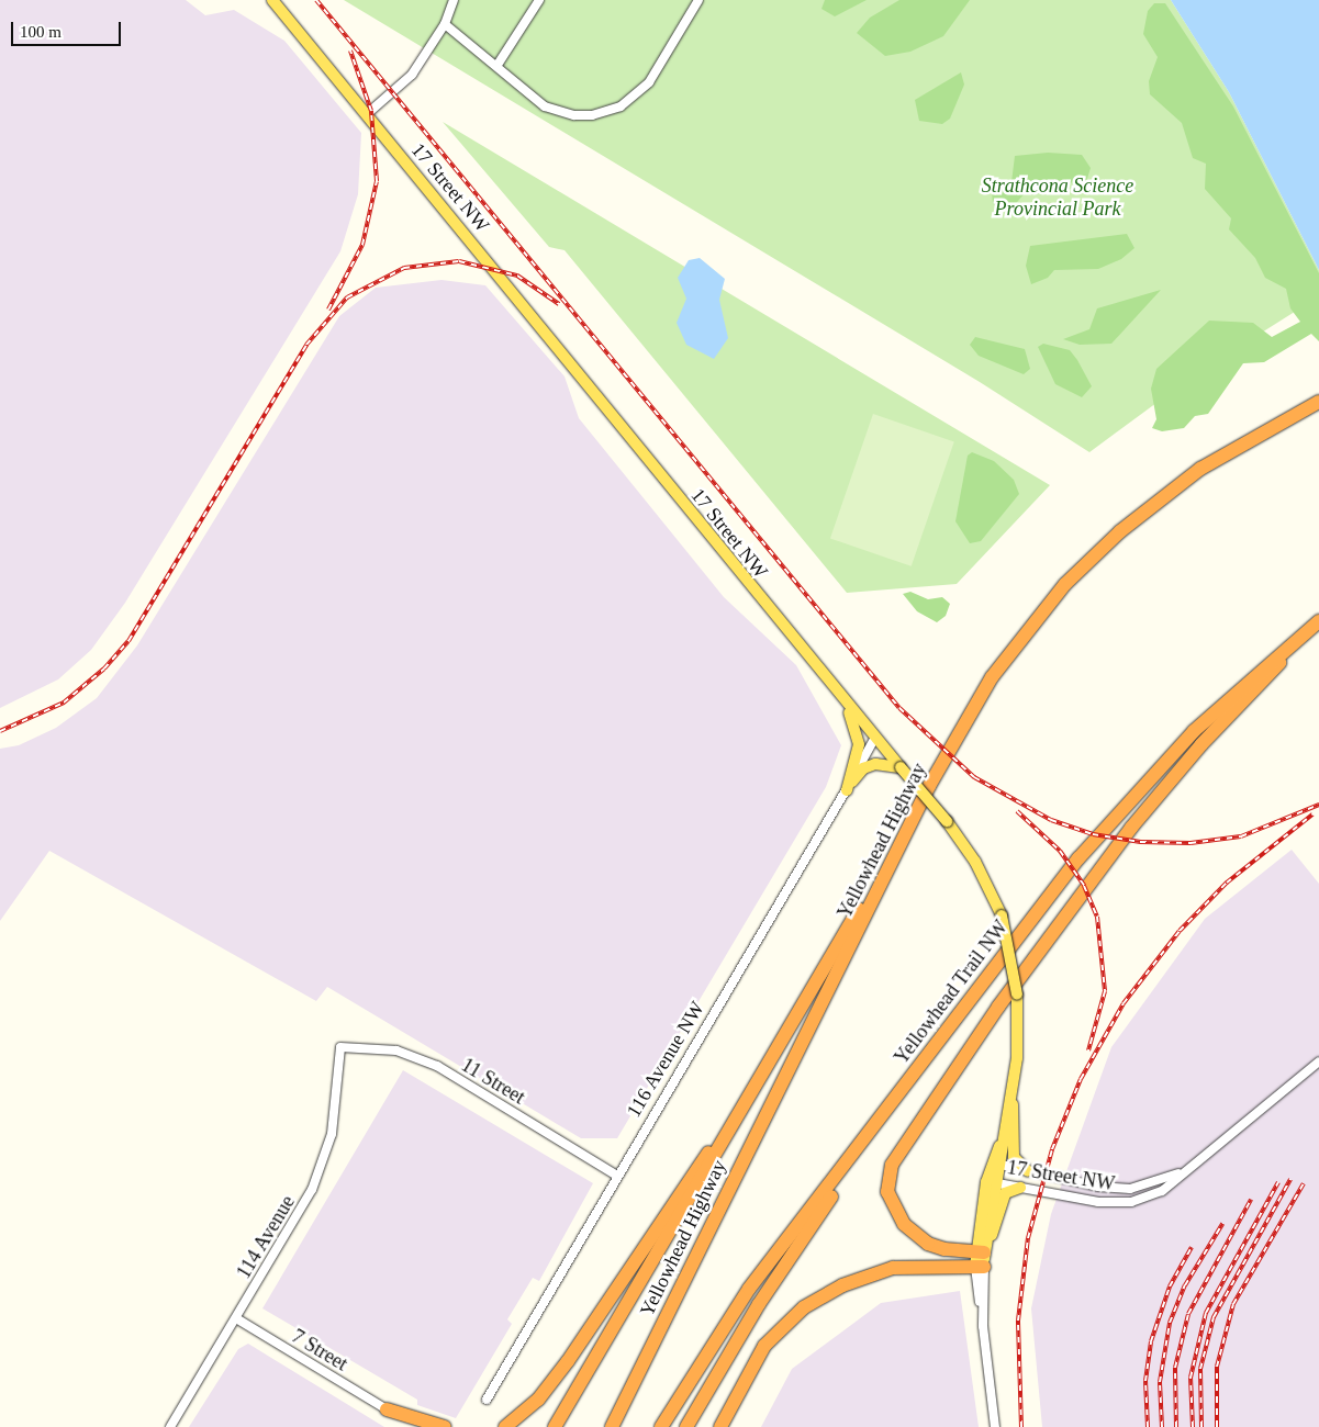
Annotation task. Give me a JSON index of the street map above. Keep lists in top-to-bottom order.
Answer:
{
  "streets": {
    "highway": ["Yellowhead Highway", "Yellowhead Trail NW"],
    "main road": ["17 Street NW"],
    "street": [
      "116 Avenue NW",
      "11 Street",
      "114 Avenue",
      "7 Street"
    ]
  },
  "crossings": [
    ["17 Street NW", "116 Avenue NW"],
    ["116 Avenue NW", "11 Street"],
    ["11 Street", "114 Avenue"],
    ["114 Avenue", "7 Street"]
  ],
  "parks": ["Strathcona Science Provincial Park"],
  "scale_bar": "100 m"
}
